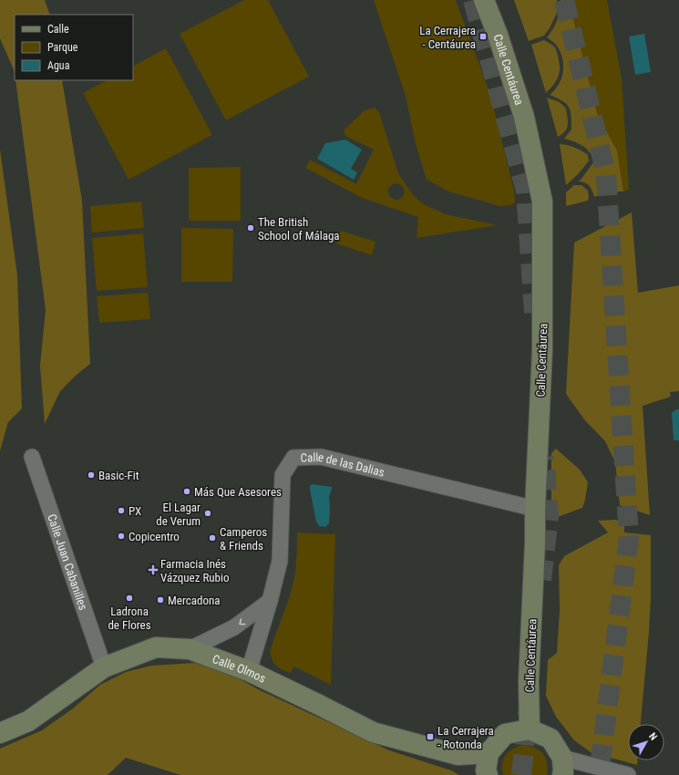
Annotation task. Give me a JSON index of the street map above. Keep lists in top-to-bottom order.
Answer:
{
  "streets": {
    "street": [
      "Calle Centáurea",
      "Calle de las Dalias",
      "Calle Juan Cabanilles",
      "Calle Olmos"
    ]
  },
  "crossings": [
    ["Calle Centáurea", "Calle de las Dalias"],
    ["Calle de las Dalias", "Calle Olmos"],
    ["Calle Juan Cabanilles", "Calle Olmos"]
  ],
  "places": {
    "transit": ["La Cerrajera - Centáurea", "La Cerrajera - Rotonda"],
    "other": [
      "The British School of Málaga",
      "Basic-Fit",
      "Más Que Asesores",
      "PX",
      "El Lagar de Verum",
      "Copicentro",
      "Camperos & Friends",
      "Ladrona de Flores",
      "Mercadona"
    ],
    "health": ["Farmacia Inés Vázquez Rubio"]
  },
  "legend": ["Calle", "Parque", "Agua"],
  "north": "top right"
}
